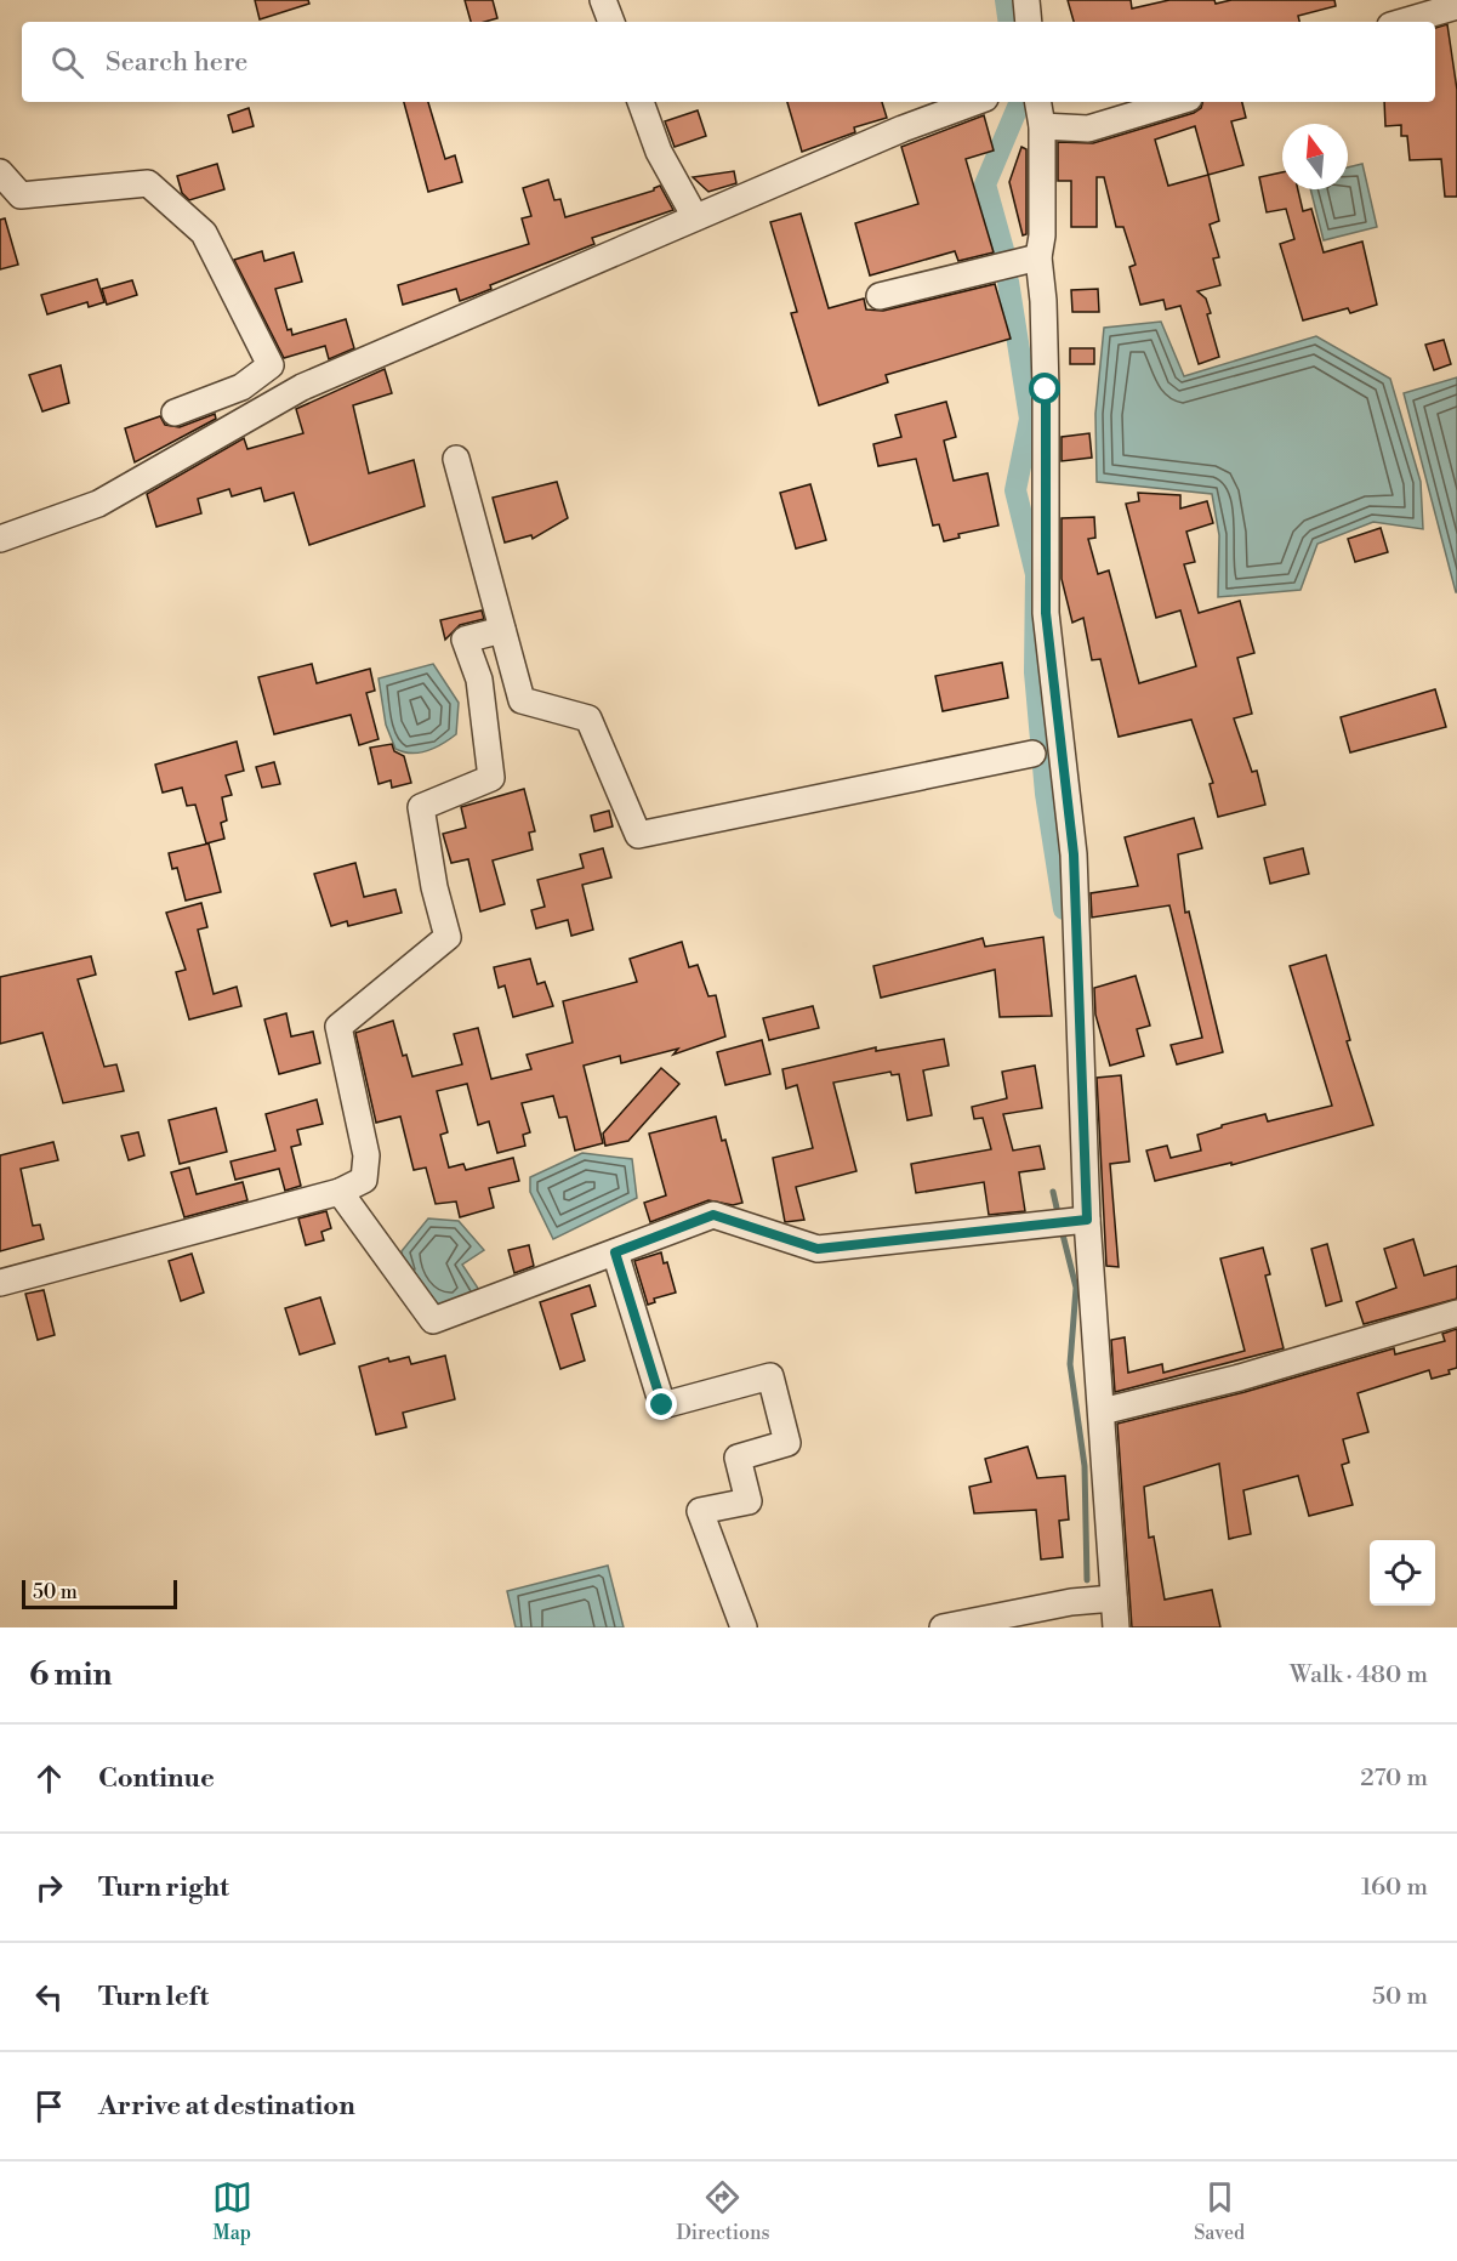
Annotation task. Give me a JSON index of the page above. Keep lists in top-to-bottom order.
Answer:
{
  "scale_bar": "50 m",
  "north": "top",
  "page": {
    "search": "Search here",
    "scale": "50 m",
    "heading": ["6 min", "Walk · 480 m"],
    "list": [
      ["Continue", "270 m"],
      ["Turn right", "160 m"],
      ["Turn left", "50 m"],
      "Arrive at destination"
    ],
    "nav": ["Map", "Directions", "Saved"]
  }
}
